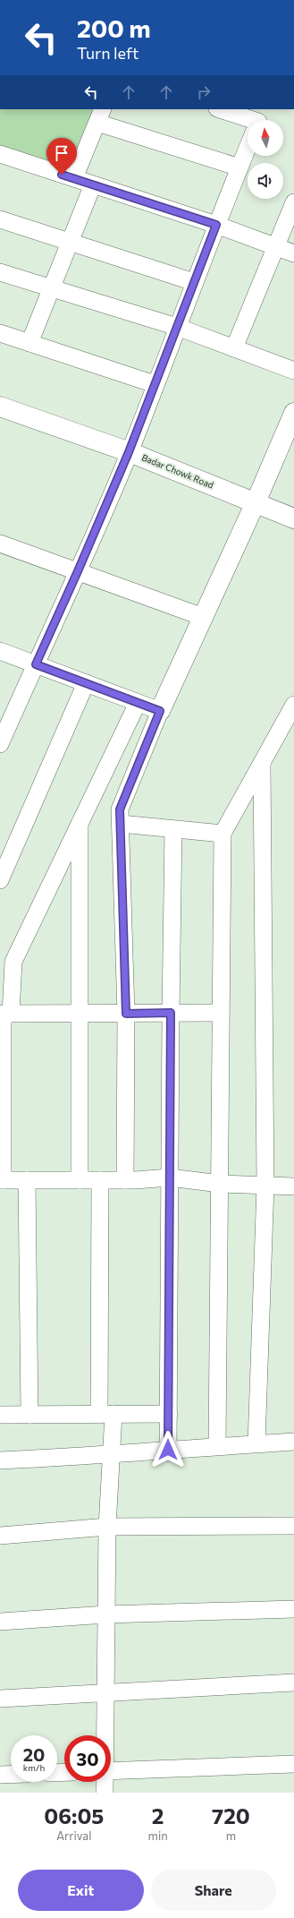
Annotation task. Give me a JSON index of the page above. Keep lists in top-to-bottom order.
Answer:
{
  "streets": {
    "street": ["Badar Chowk Road"]
  },
  "north": "top",
  "page": {
    "turn": ["200 m", "Turn left"],
    "speed": "20 km/h",
    "limit": "30",
    "eta": [
      "06:05",
      "Arrival",
      "2",
      "min",
      "720",
      "m"
    ],
    "buttons": ["Exit", "Share"]
  }
}
